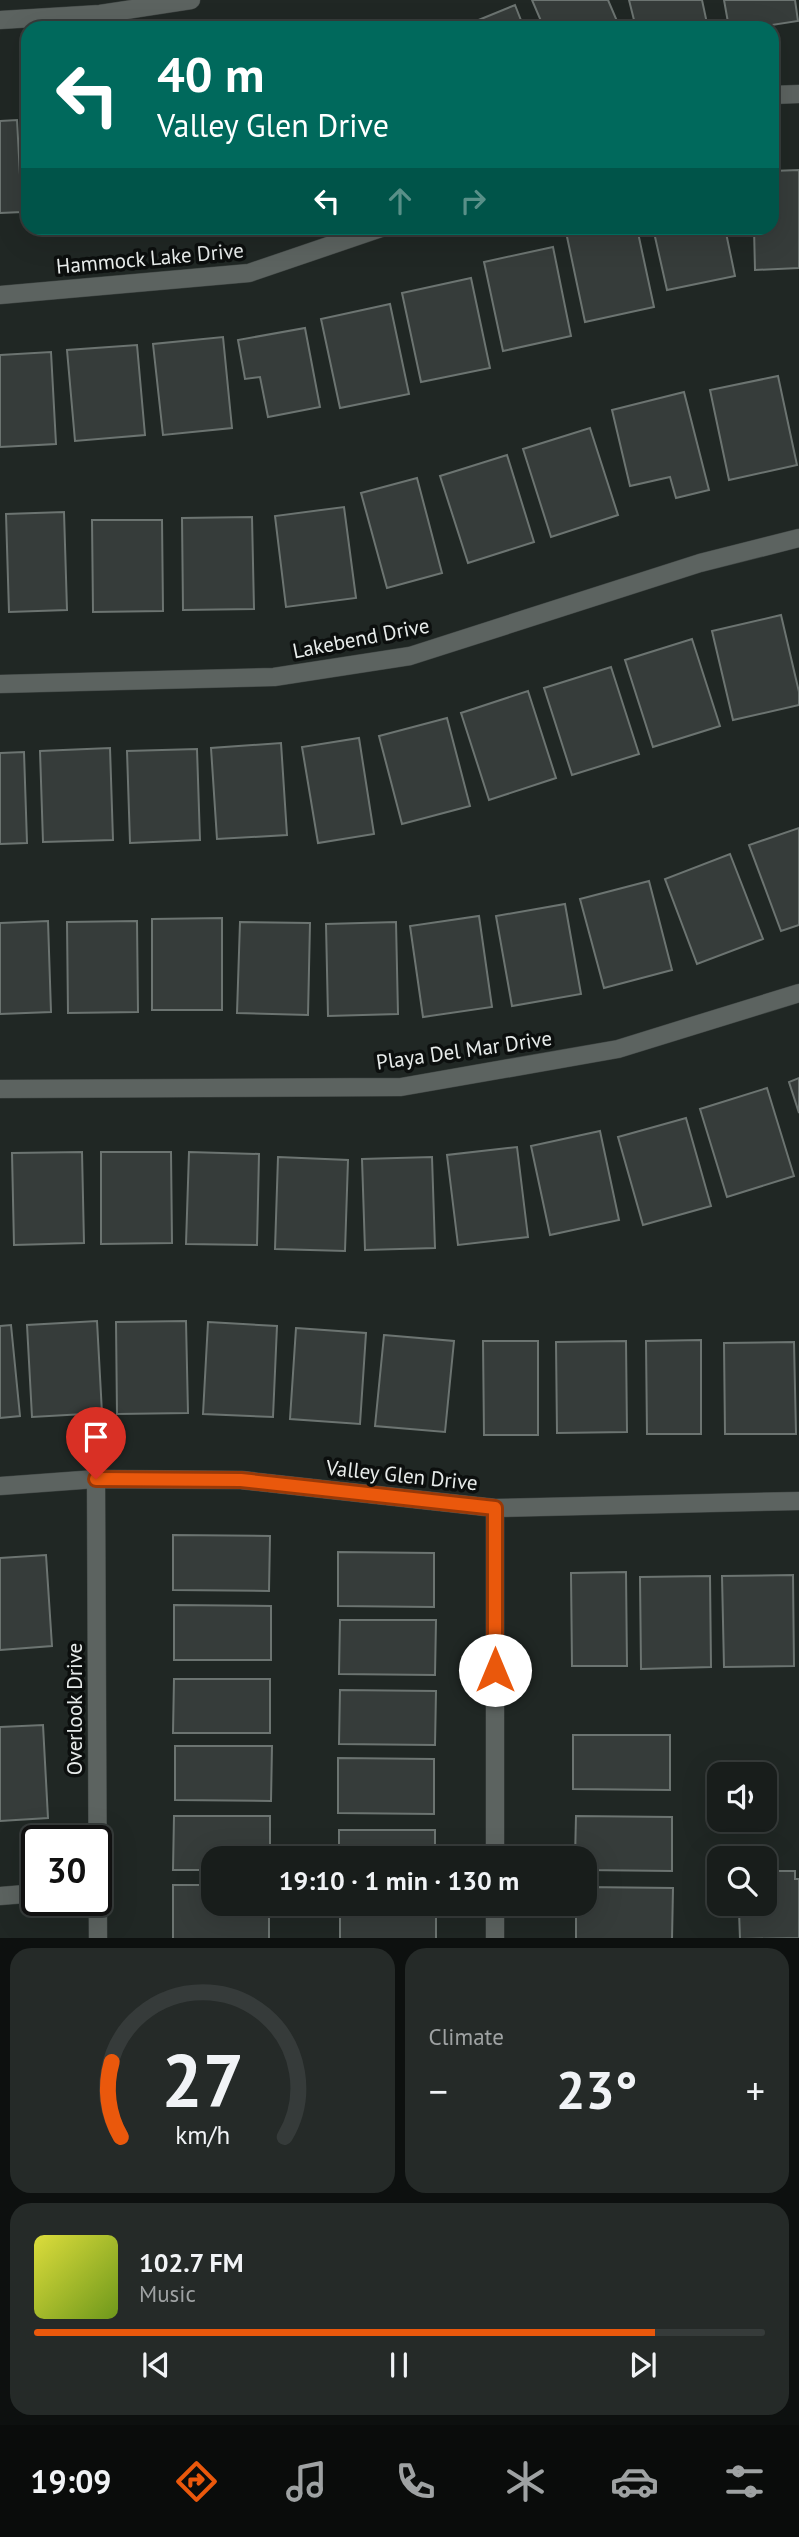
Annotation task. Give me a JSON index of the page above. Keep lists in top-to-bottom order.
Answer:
{
  "streets": {
    "street": [
      "Hammock Lake Drive",
      "Lakebend Drive",
      "Playa Del Mar Drive",
      "Valley Glen Drive",
      "Overlook Drive"
    ]
  },
  "crossings": [
    ["Valley Glen Drive", "Overlook Drive"]
  ],
  "page": {
    "turn": ["40 m", "Valley Glen Drive"],
    "limit": "30",
    "trip": "19:10 · 1 min · 130 m",
    "tile": "Climate",
    "heat": ["−", "23°", "+"],
    "song": ["102.7 FM", "Music"],
    "tabs": "19:09",
    "gauge": ["27", "km/h"]
  }
}
